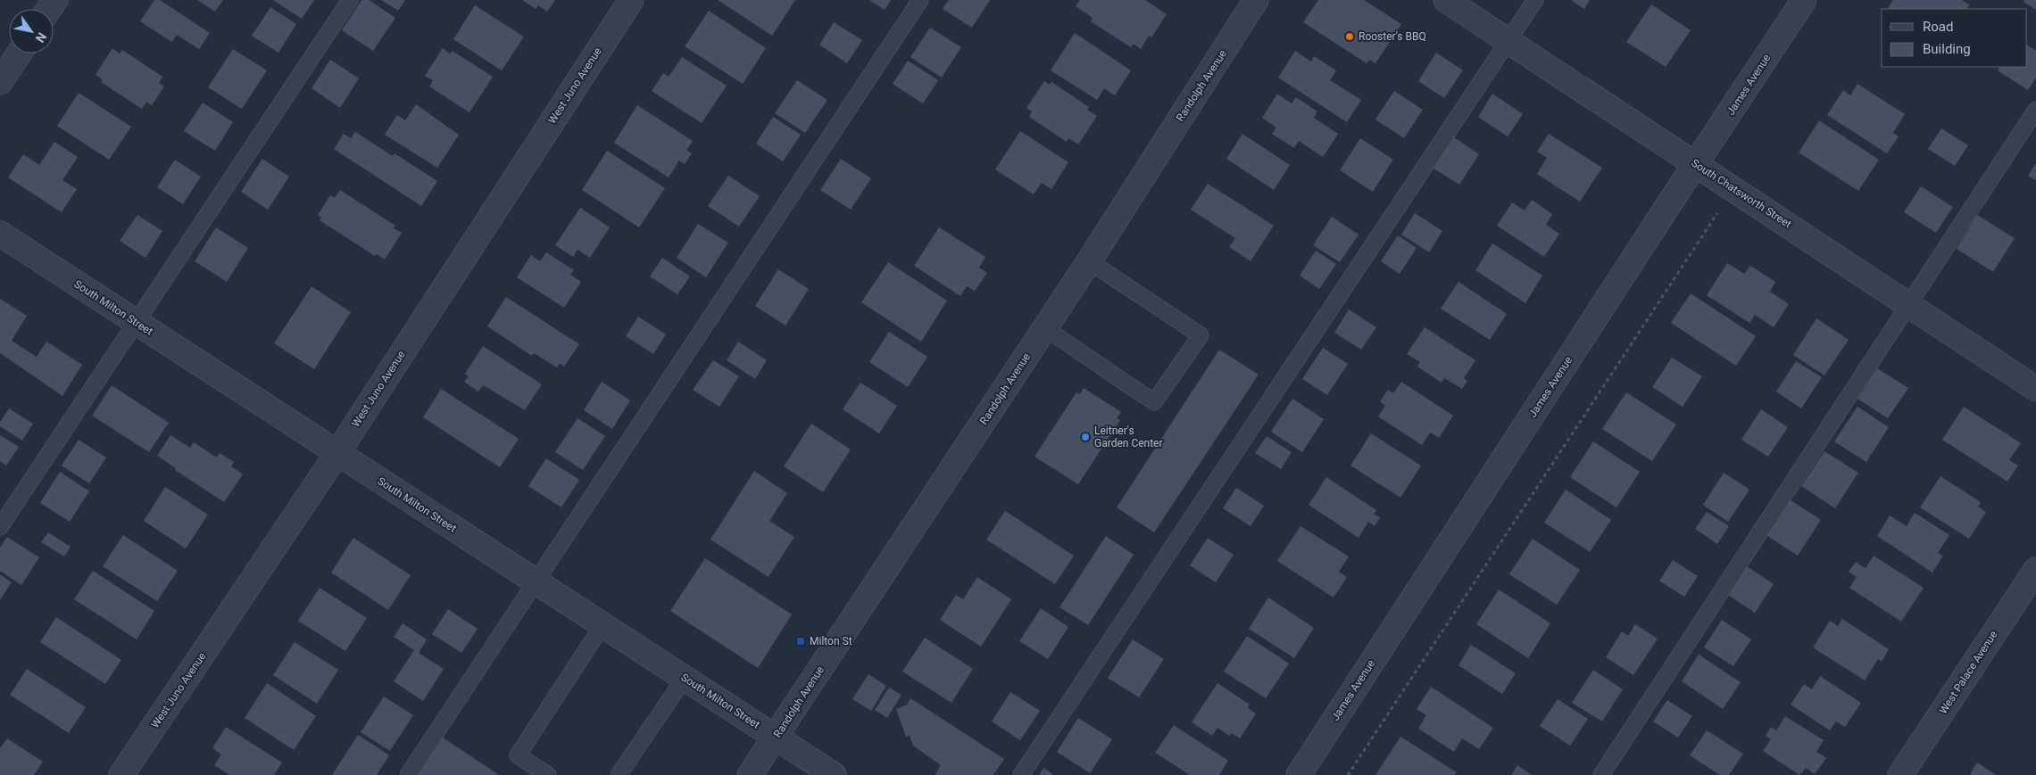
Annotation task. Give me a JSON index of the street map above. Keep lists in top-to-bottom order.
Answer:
{
  "streets": {
    "street": [
      "James Avenue",
      "West Juno Avenue",
      "Randolph Avenue",
      "South Chatsworth Street",
      "South Milton Street",
      "West Palace Avenue"
    ]
  },
  "crossings": [
    ["James Avenue", "South Chatsworth Street"],
    ["West Juno Avenue", "South Milton Street"],
    ["Randolph Avenue", "South Milton Street"]
  ],
  "places": {
    "other": ["Rooster's BBQ", "Leitner's Garden Center"],
    "transit": ["Milton St"]
  },
  "legend": ["Road", "Building"],
  "north": "bottom right"
}
